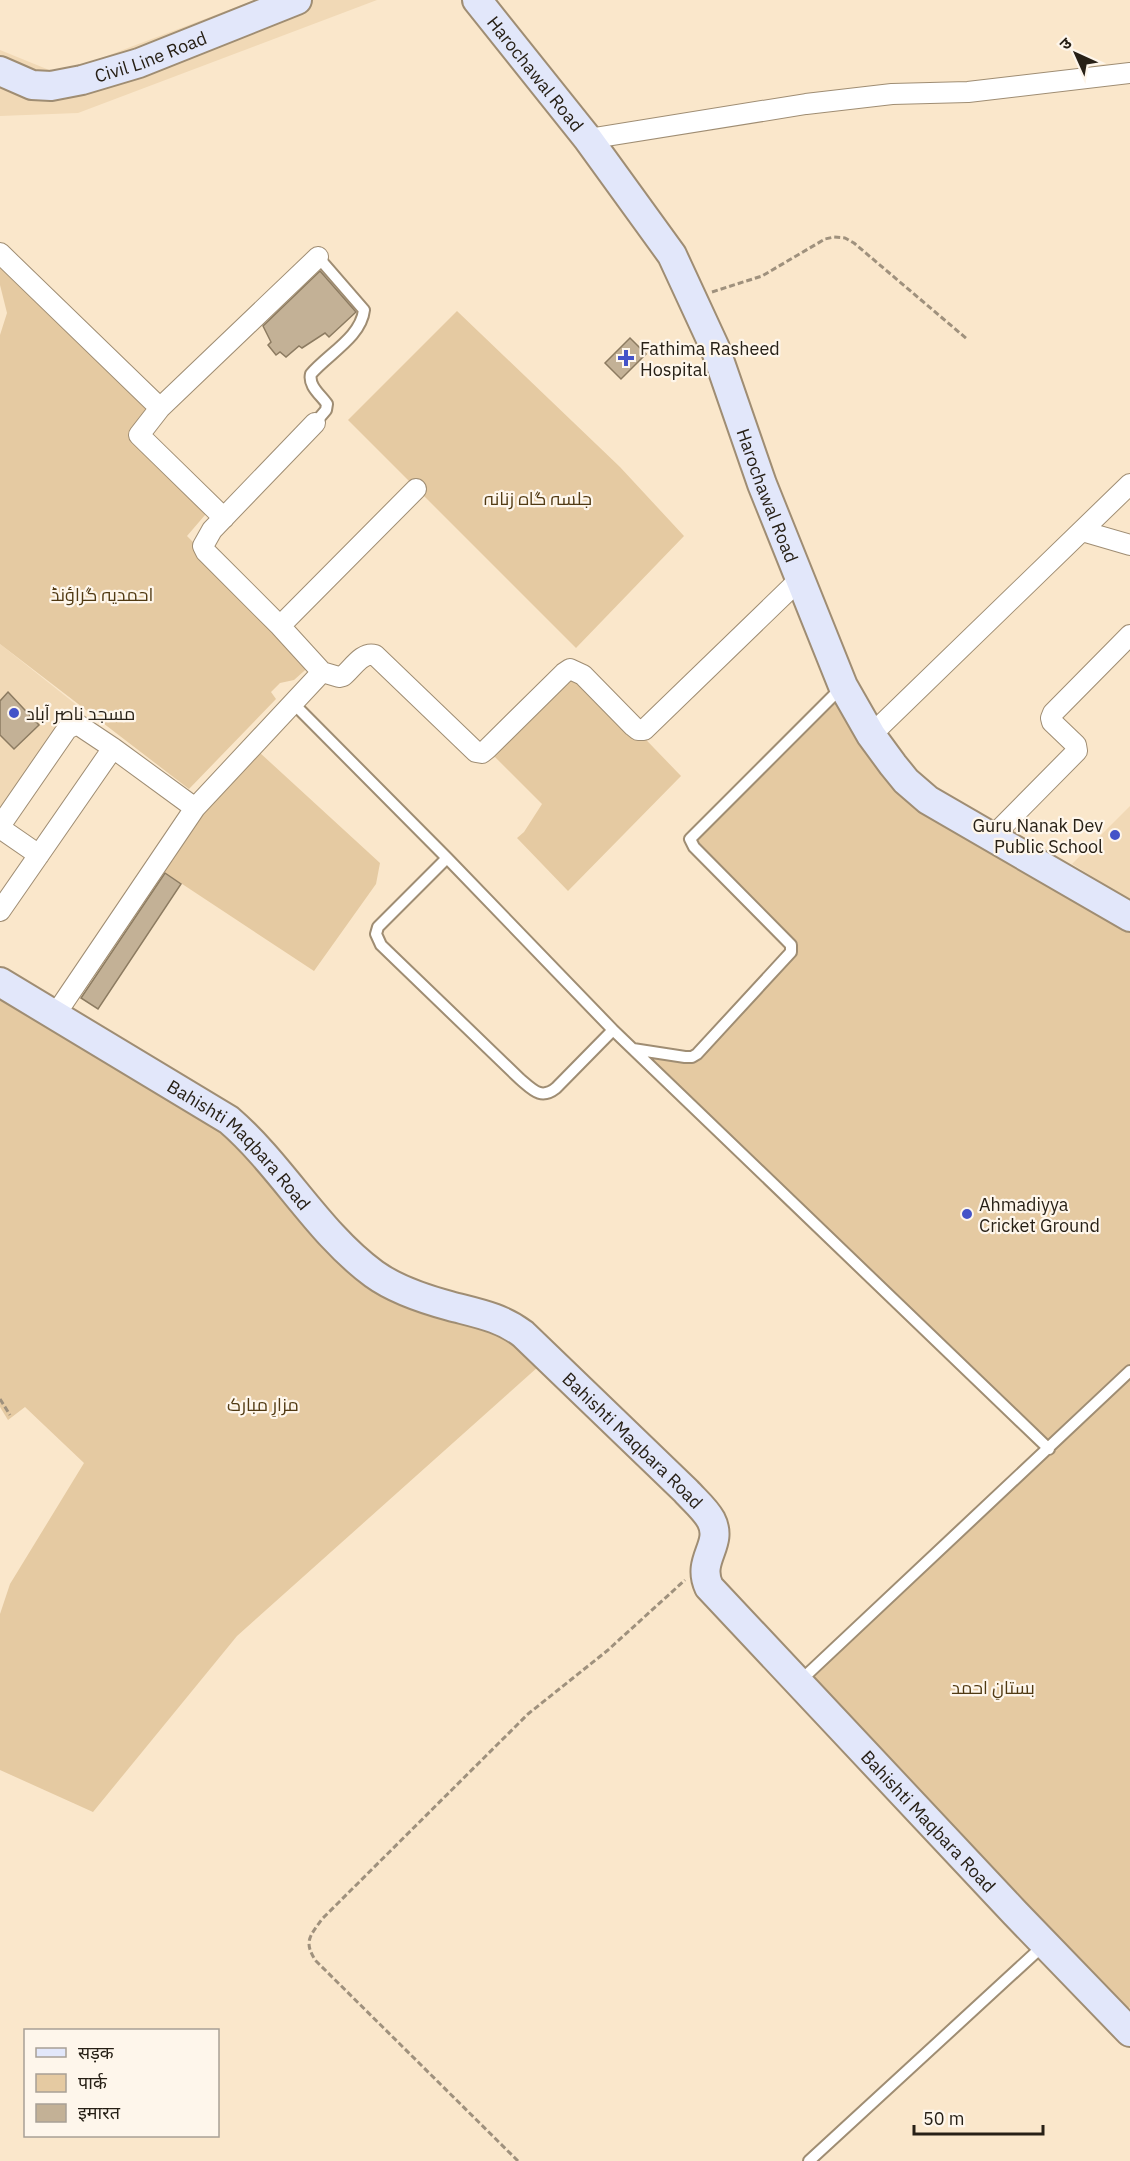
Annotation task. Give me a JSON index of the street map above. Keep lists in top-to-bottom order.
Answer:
{
  "streets": {
    "street": ["Civil Line Road", "Harochawal Road", "Bahishti Maqbara Road"]
  },
  "parks": [
    "جلسہ گاہ زنانہ",
    "احمدیہ گراؤنڈ",
    "مزارِ مبارک",
    "بستانِ احمد"
  ],
  "places": {
    "health": ["Fathima Rasheed Hospital"],
    "other": ["مسجد ناصر آباد", "Guru Nanak Dev Public School", "Ahmadiyya Cricket Ground"]
  },
  "legend": ["सड़क", "पार्क", "इमारत"],
  "scale_bar": "50 m",
  "north": "top left"
}
